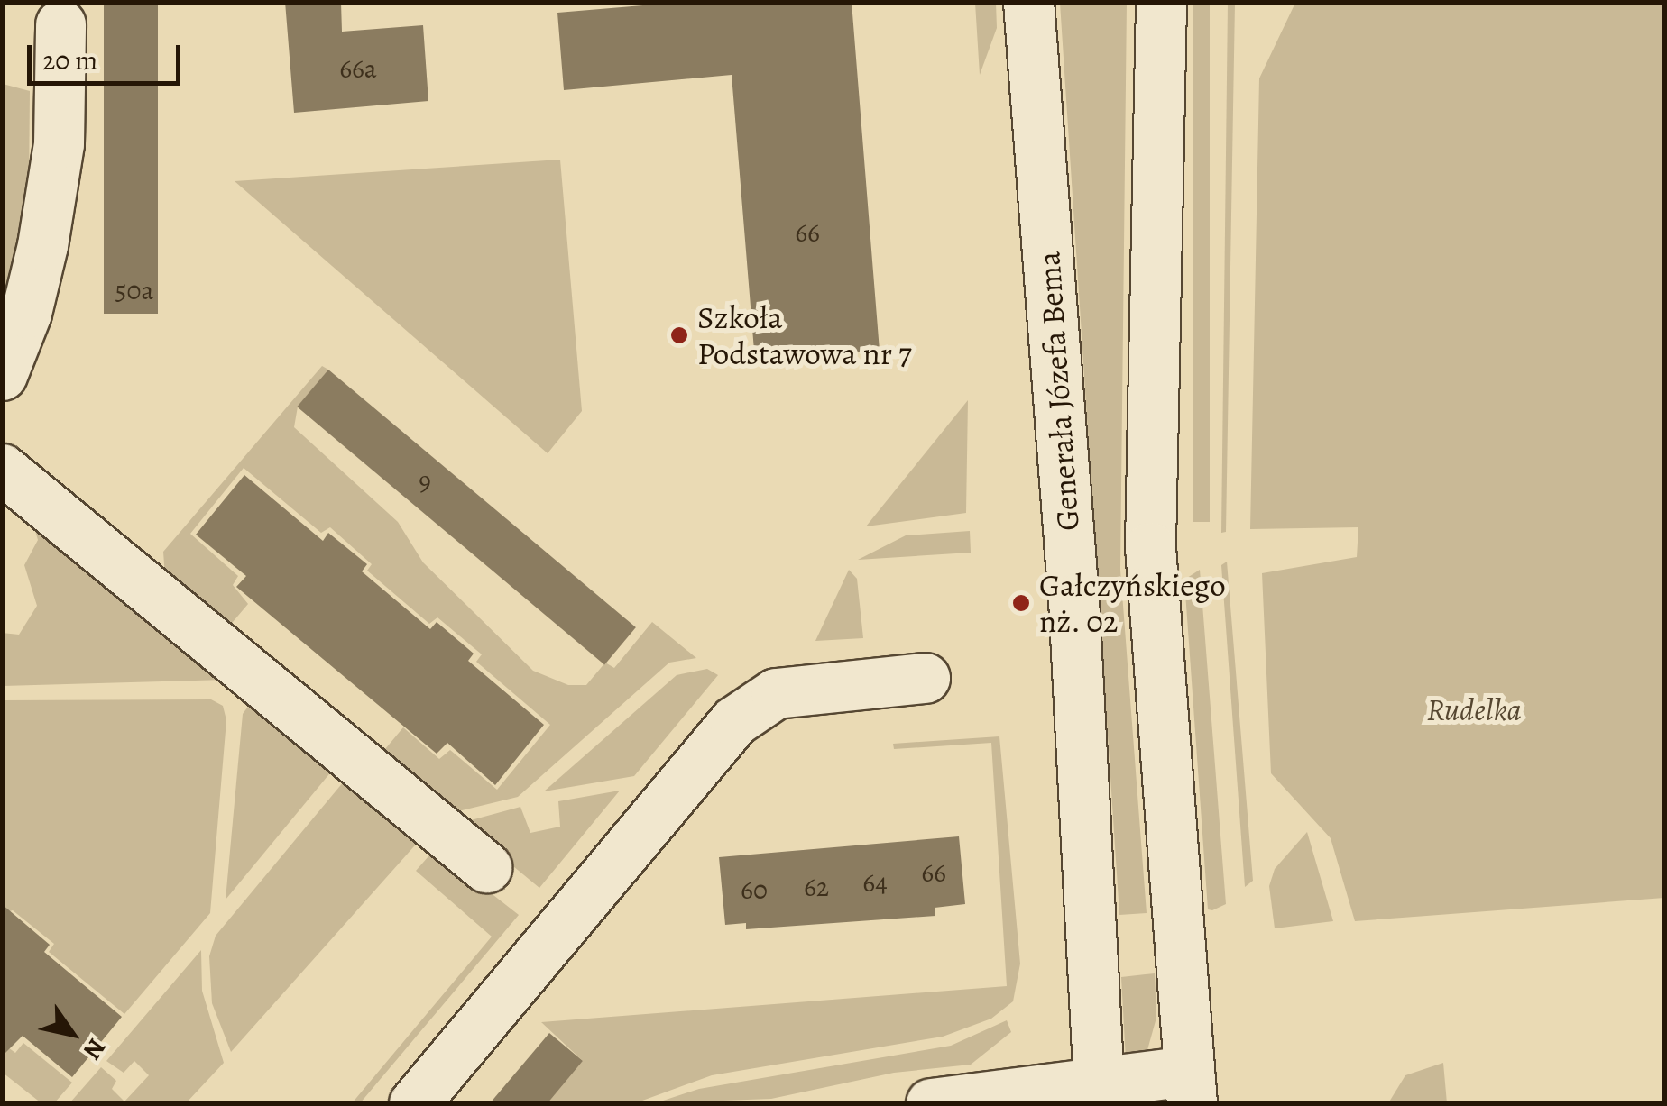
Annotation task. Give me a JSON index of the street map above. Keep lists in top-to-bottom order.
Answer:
{
  "streets": {
    "main road": ["Generała Józefa Bema"]
  },
  "parks": ["Rudelka"],
  "places": ["Szkoła Podstawowa nr 7", "Gałczyńskiego nż. 02"],
  "house_numbers": [
    "66a",
    "66",
    "50a",
    "9",
    "66",
    "64",
    "62",
    "60"
  ],
  "scale_bar": "20 m",
  "north": "bottom right"
}
